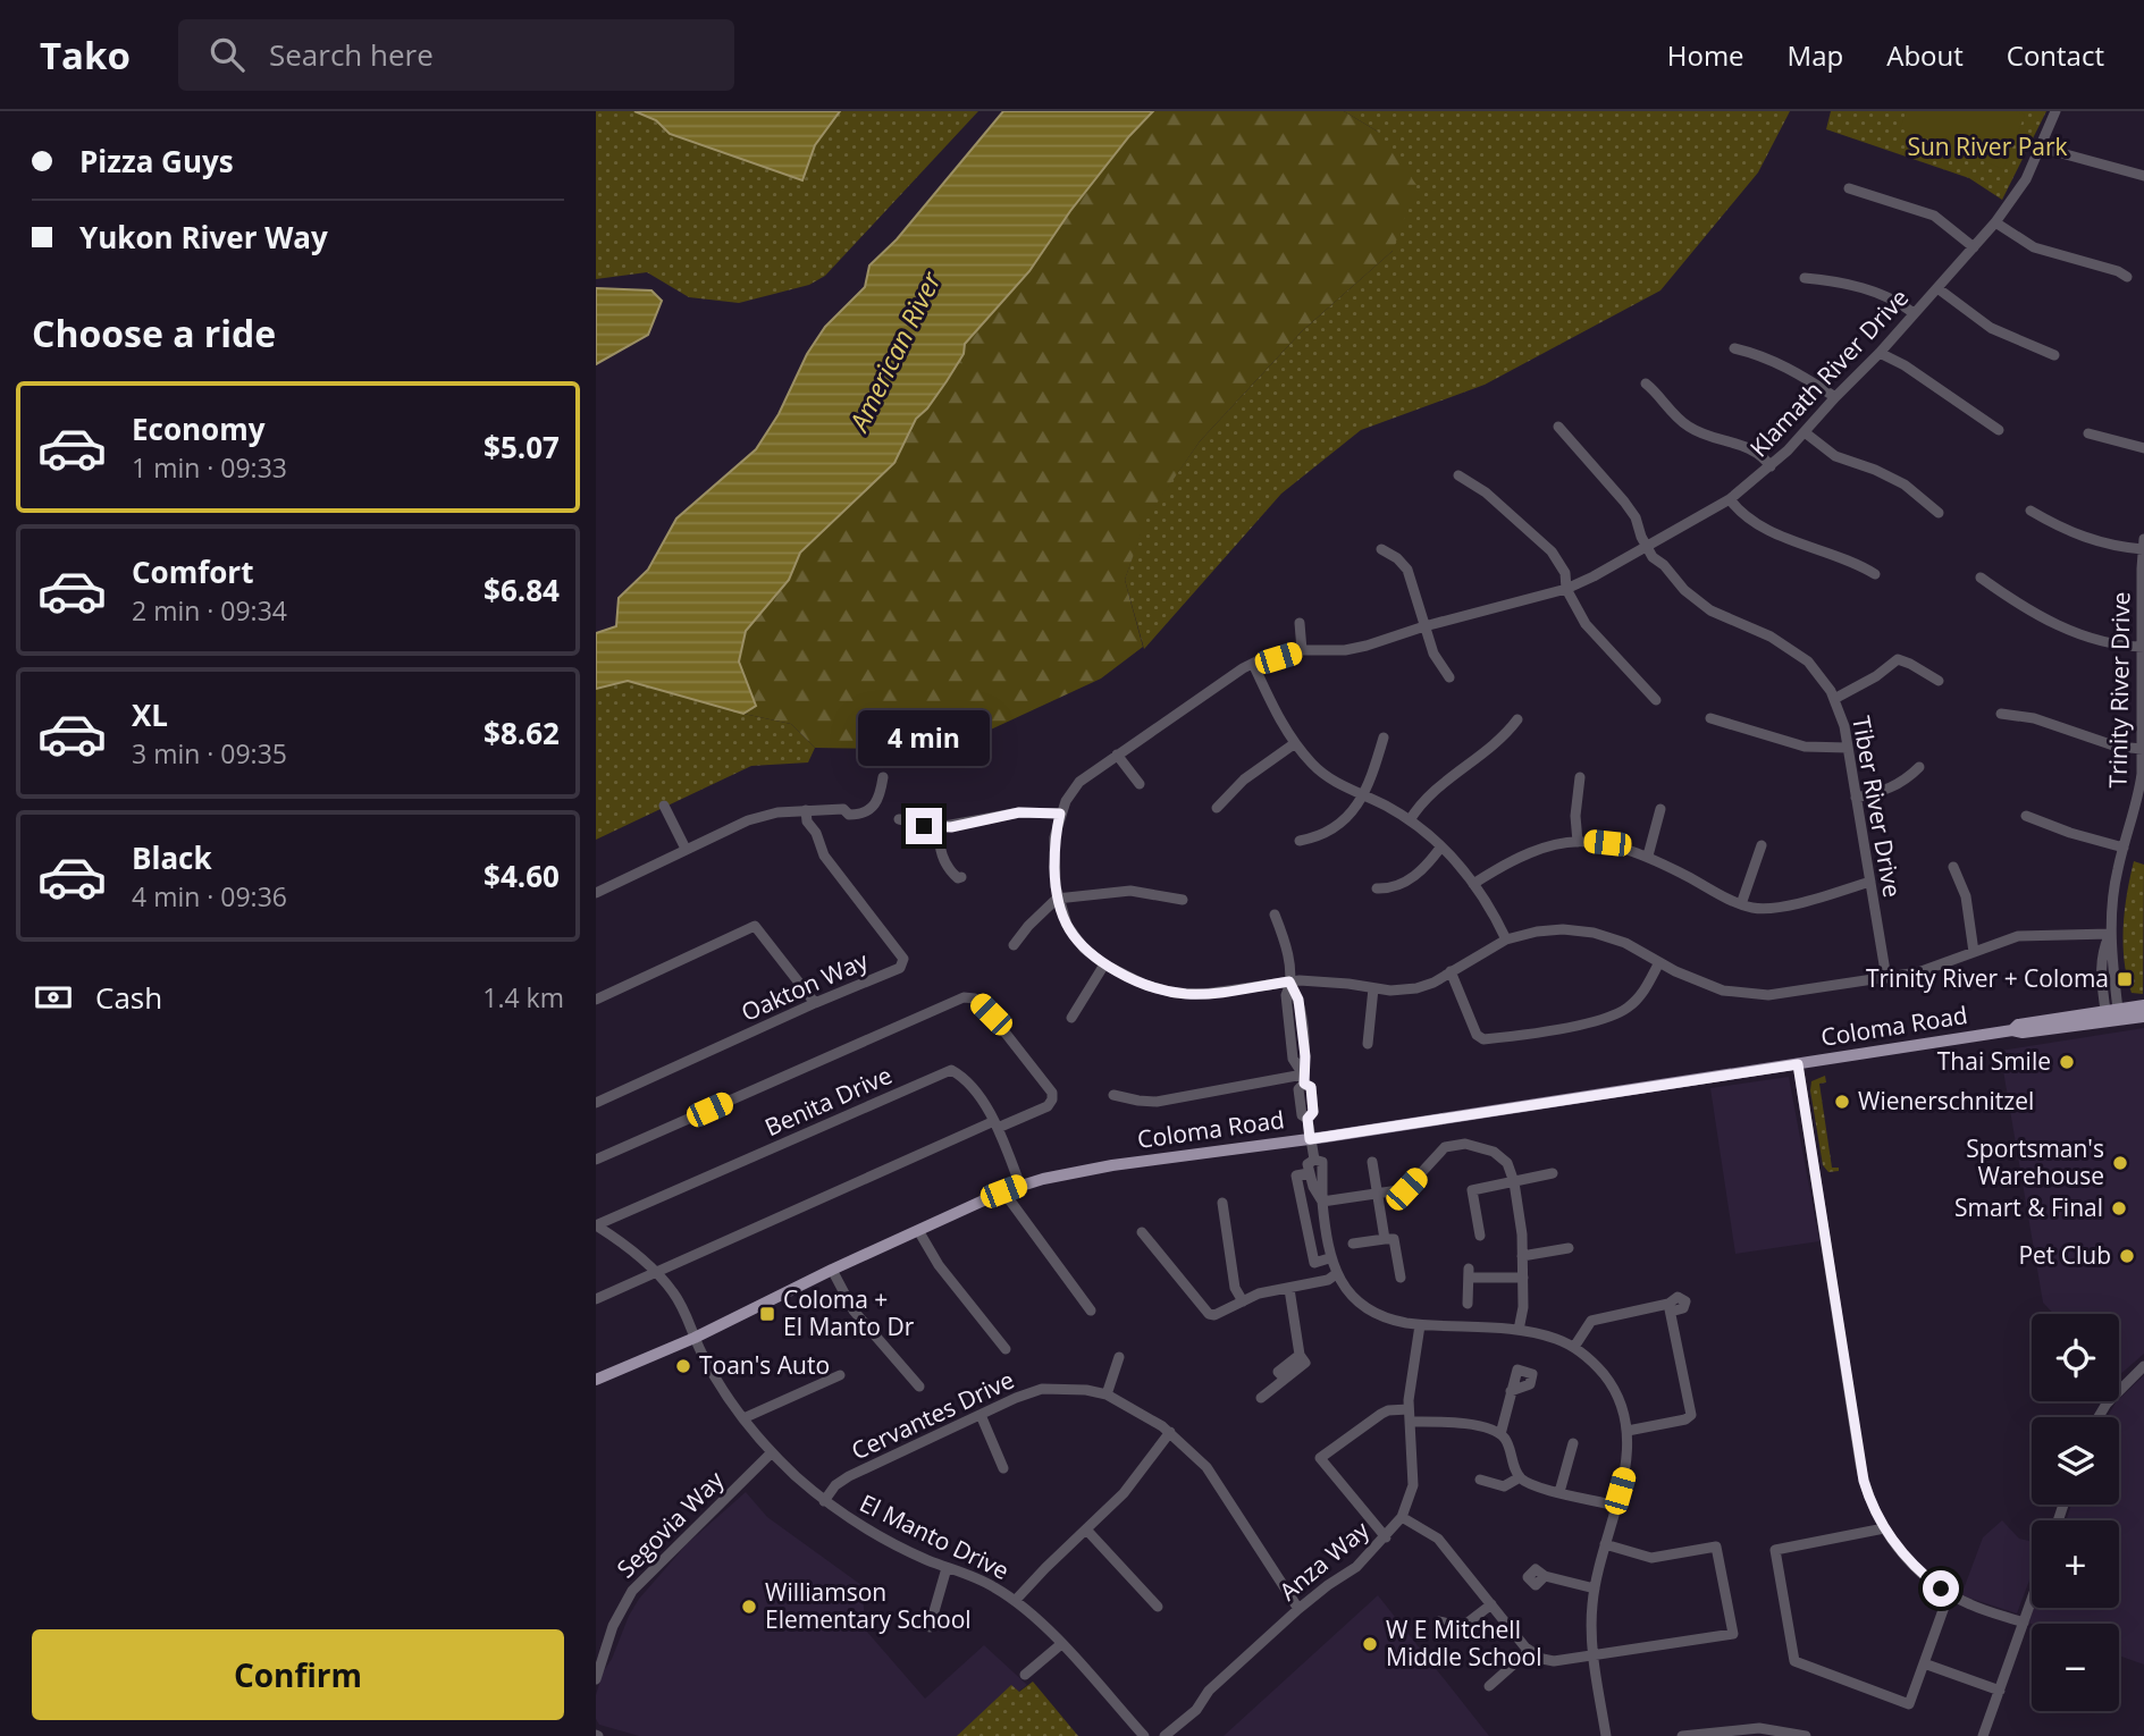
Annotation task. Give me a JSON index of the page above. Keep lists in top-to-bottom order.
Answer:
{
  "streets": {
    "main road": ["Coloma Road"],
    "street": [
      "Klamath River Drive",
      "Trinity River Drive",
      "Tiber River Drive",
      "Oakton Way",
      "Benita Drive",
      "Cervantes Drive",
      "Segovia Way",
      "El Manto Drive",
      "Anza Way"
    ]
  },
  "crossings": [
    ["Klamath River Drive", "Trinity River Drive"],
    ["Klamath River Drive", "Tiber River Drive"],
    ["Trinity River Drive", "Coloma Road"],
    ["Coloma Road", "Benita Drive"],
    ["Coloma Road", "El Manto Drive"],
    ["Benita Drive", "El Manto Drive"],
    ["Cervantes Drive", "El Manto Drive"],
    ["Cervantes Drive", "Anza Way"],
    ["Segovia Way", "El Manto Drive"]
  ],
  "water": ["American River"],
  "parks": ["Sun River Park"],
  "places": {
    "transit": ["Trinity River + Coloma", "Coloma + El Manto Dr"],
    "other": [
      "Thai Smile",
      "Wienerschnitzel",
      "Sportsman's Warehouse",
      "Smart & Final",
      "Pet Club",
      "Toan's Auto",
      "Williamson Elementary School",
      "W E Mitchell Middle School"
    ]
  },
  "page": {
    "header": "Tako",
    "search": "Search here",
    "nav": [
      "Home",
      "Map",
      "About",
      "Contact"
    ],
    "banner": ["Pizza Guys", "Yukon River Way"],
    "heading": "Choose a ride",
    "list": [
      {
        "name": "Economy",
        "note": "1 min · 09:33",
        "value": "$5.07"
      },
      {
        "name": "Comfort",
        "note": "2 min · 09:34",
        "value": "$6.84"
      },
      {
        "name": "XL",
        "note": "3 min · 09:35",
        "value": "$8.62"
      },
      {
        "name": "Black",
        "note": "4 min · 09:36",
        "value": "$4.60"
      }
    ],
    "bubble": "4 min",
    "pay": ["Cash", "1.4 km"],
    "map_buttons": ["+", "−"],
    "buttons": "Confirm"
  }
}
